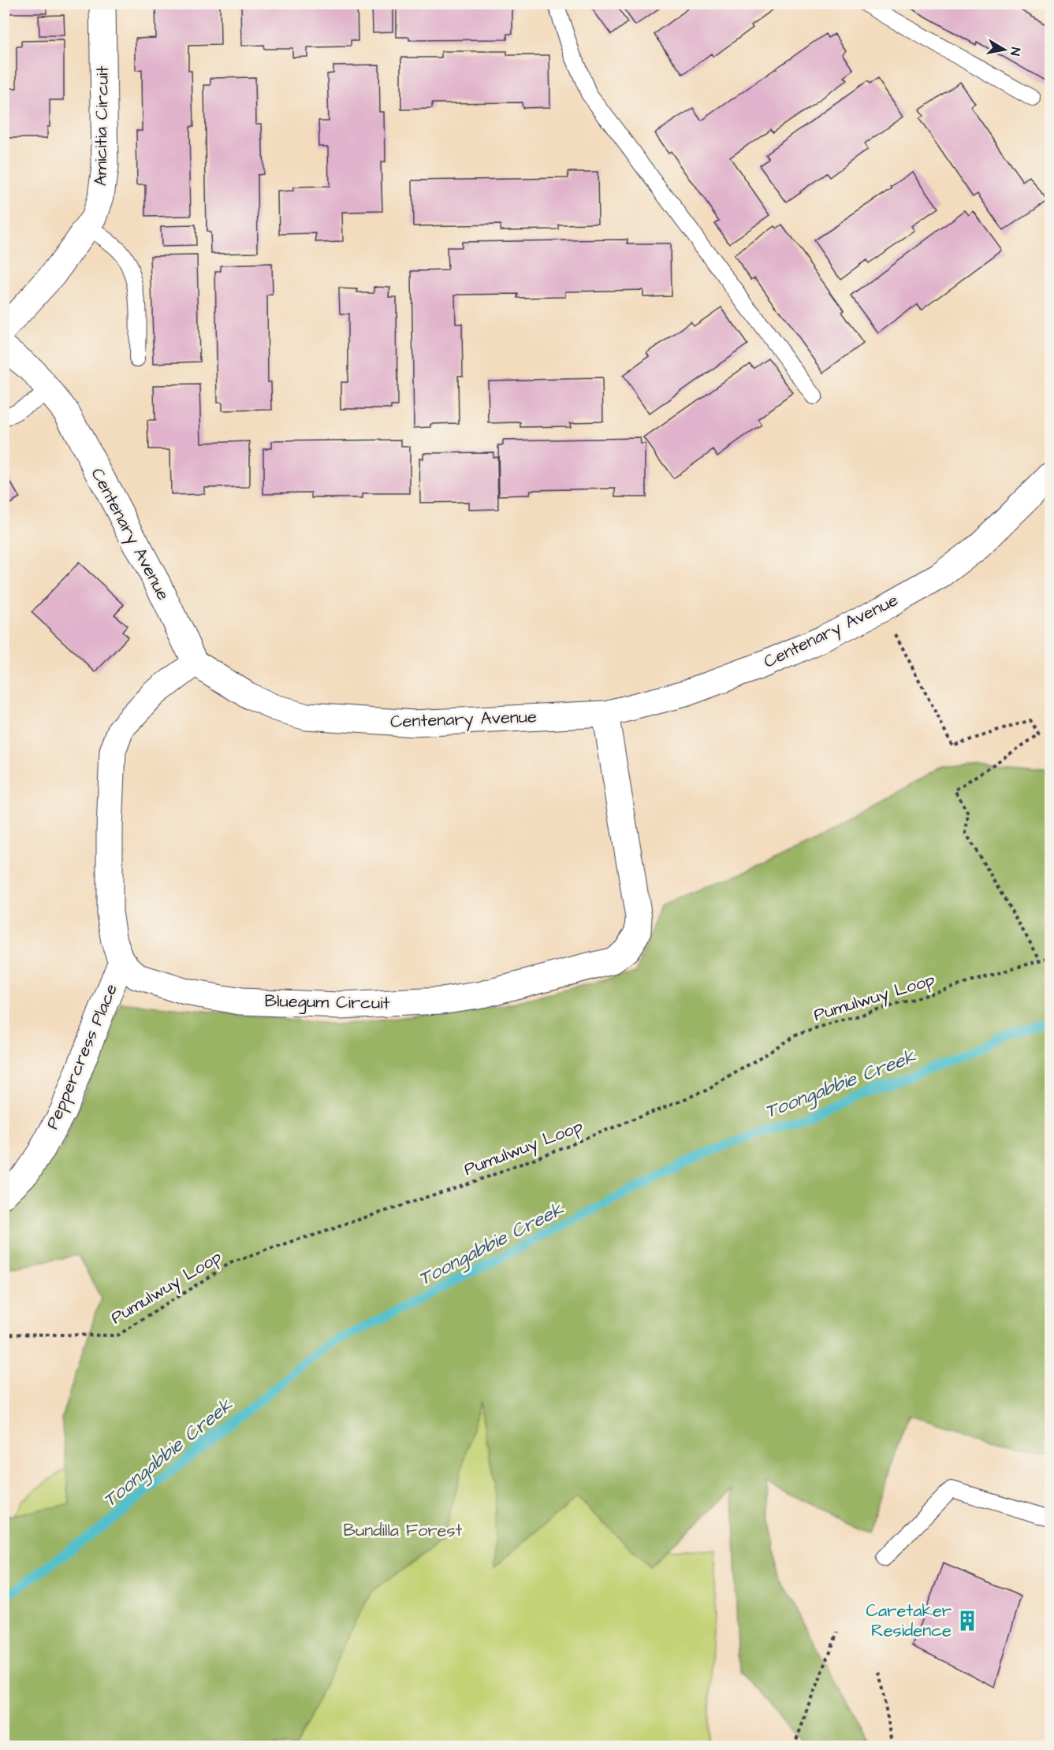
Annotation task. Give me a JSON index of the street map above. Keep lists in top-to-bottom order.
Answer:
{
  "streets": {
    "street": [
      "Amicitia Circuit",
      "Centenary Avenue",
      "Bluegum Circuit",
      "Peppercress Place"
    ],
    "path": ["Pumulwuy Loop"]
  },
  "crossings": [
    ["Centenary Avenue", "Bluegum Circuit"],
    ["Bluegum Circuit", "Peppercress Place"]
  ],
  "water": ["Toongabbie Creek"],
  "parks": ["Bundilla Forest"],
  "places": {
    "building": ["Caretaker Residence"]
  },
  "north": "right"
}
